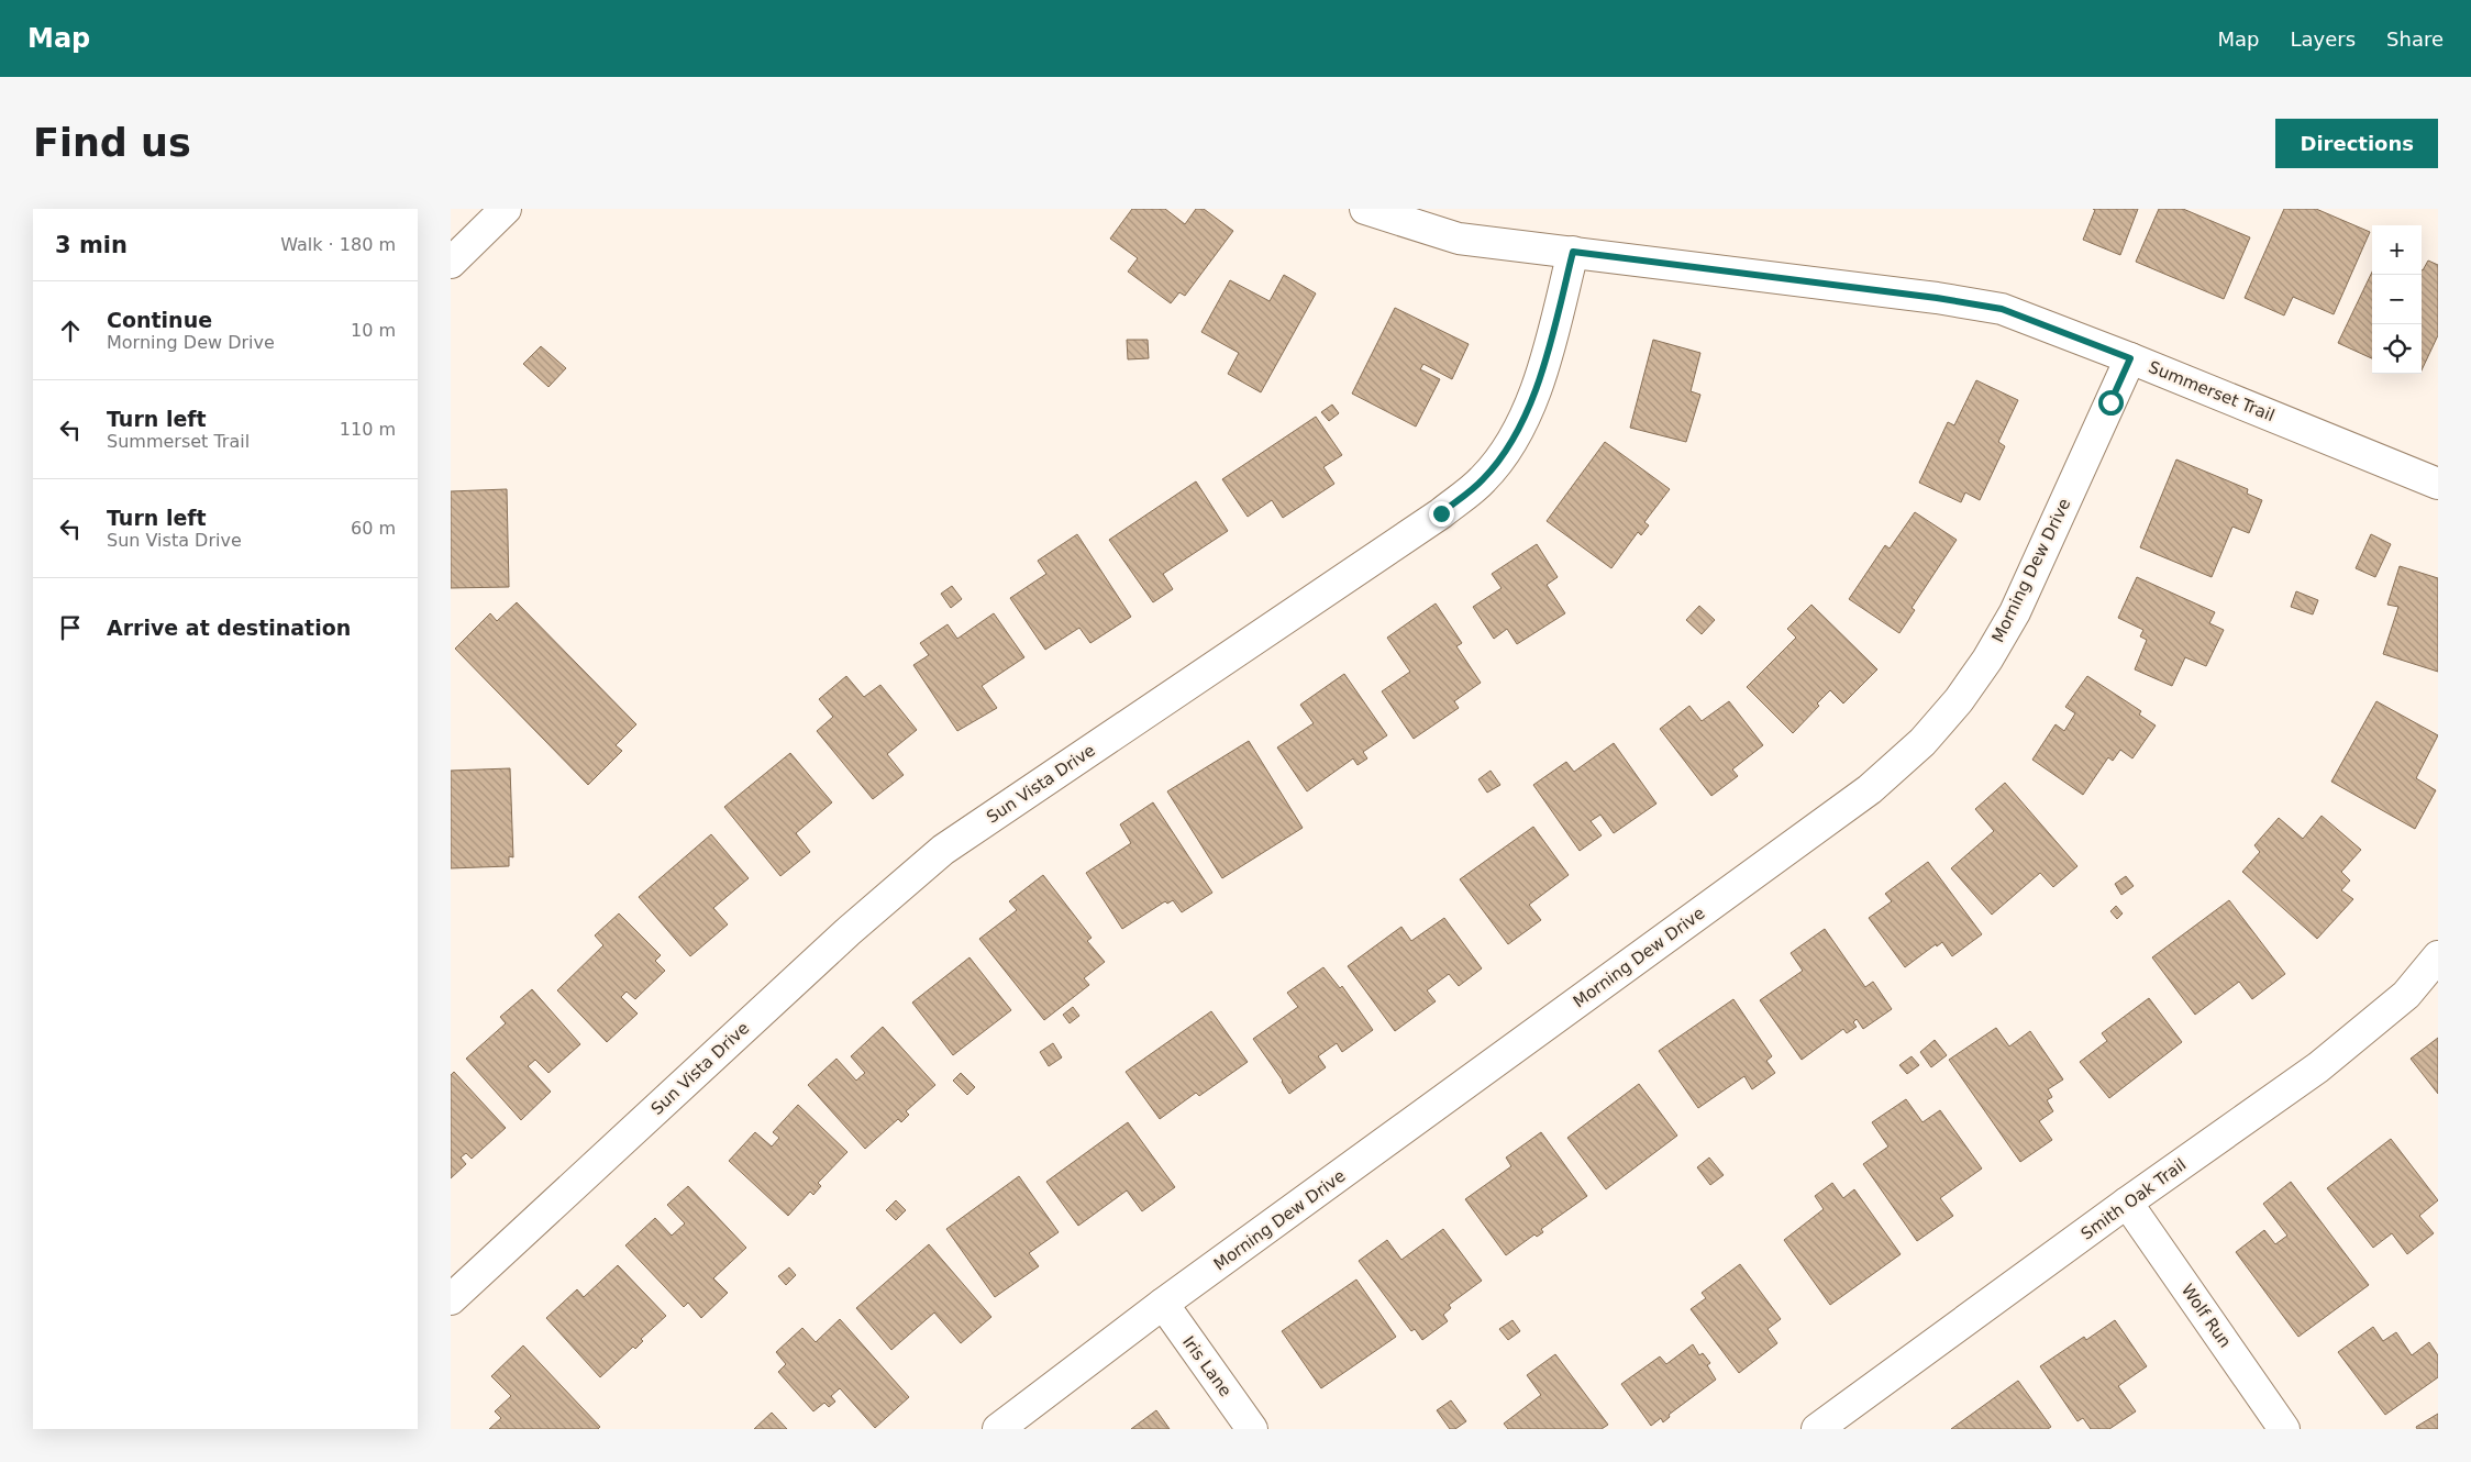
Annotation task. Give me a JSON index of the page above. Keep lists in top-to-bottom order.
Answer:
{
  "streets": {
    "street": [
      "Summerset Trail",
      "Morning Dew Drive",
      "Sun Vista Drive",
      "Smith Oak Trail",
      "Wolf Run",
      "Iris Lane"
    ]
  },
  "crossings": [
    ["Summerset Trail", "Morning Dew Drive"],
    ["Summerset Trail", "Sun Vista Drive"],
    ["Morning Dew Drive", "Iris Lane"],
    ["Smith Oak Trail", "Wolf Run"]
  ],
  "page": {
    "header": "Map",
    "nav": ["Map", "Layers", "Share"],
    "buttons": "Directions",
    "title": "Find us",
    "heading": ["3 min", "Walk · 180 m"],
    "map_buttons": ["+", "−"],
    "list": [
      ["Continue", "Morning Dew Drive", "10 m"],
      ["Turn left", "Summerset Trail", "110 m"],
      ["Turn left", "Sun Vista Drive", "60 m"],
      "Arrive at destination"
    ]
  }
}
